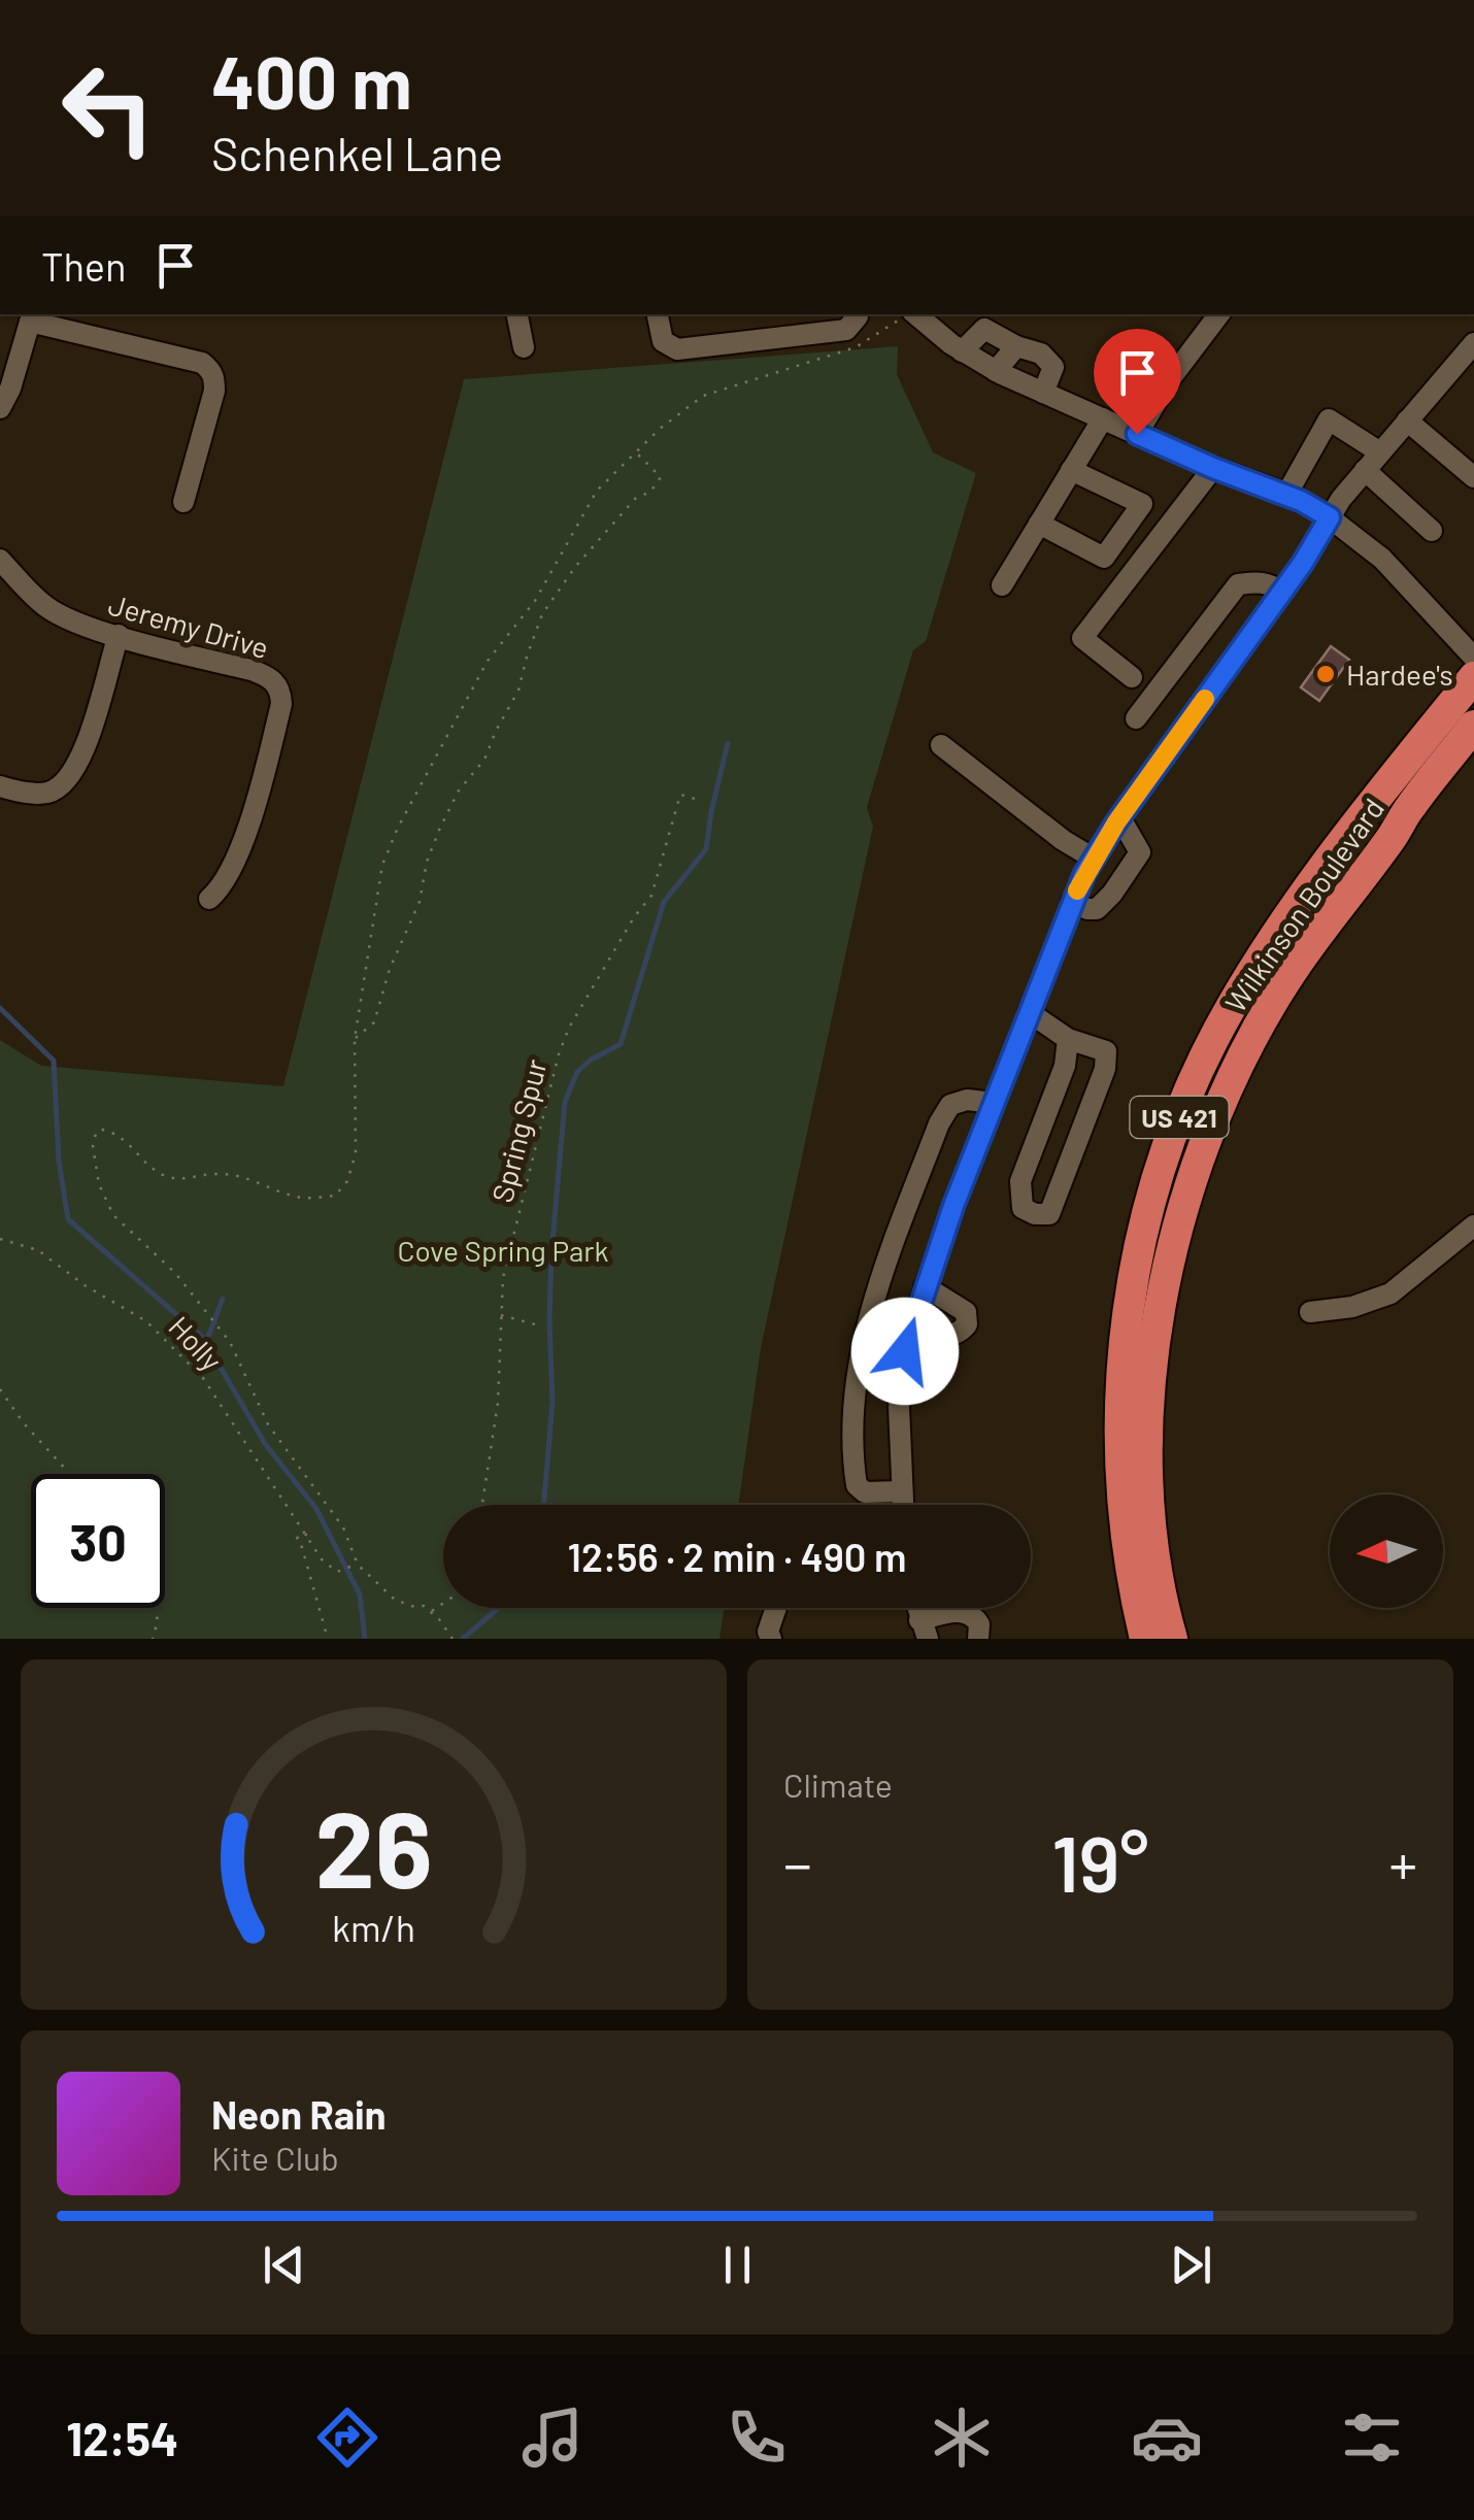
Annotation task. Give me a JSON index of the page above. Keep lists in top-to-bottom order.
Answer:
{
  "streets": {
    "highway": ["Wilkinson Boulevard", "US 421"],
    "street": ["Jeremy Drive"],
    "path": ["Spring Spur", "Holly"]
  },
  "parks": ["Cove Spring Park"],
  "places": ["Hardee's"],
  "north": "left",
  "page": {
    "turn": ["400 m", "Schenkel Lane"],
    "then": "Then",
    "limit": "30",
    "trip": "12:56 · 2 min · 490 m",
    "tile": "Climate",
    "heat": ["−", "19°", "+"],
    "song": ["Neon Rain", "Kite Club"],
    "tabs": "12:54",
    "gauge": ["26", "km/h"]
  }
}
